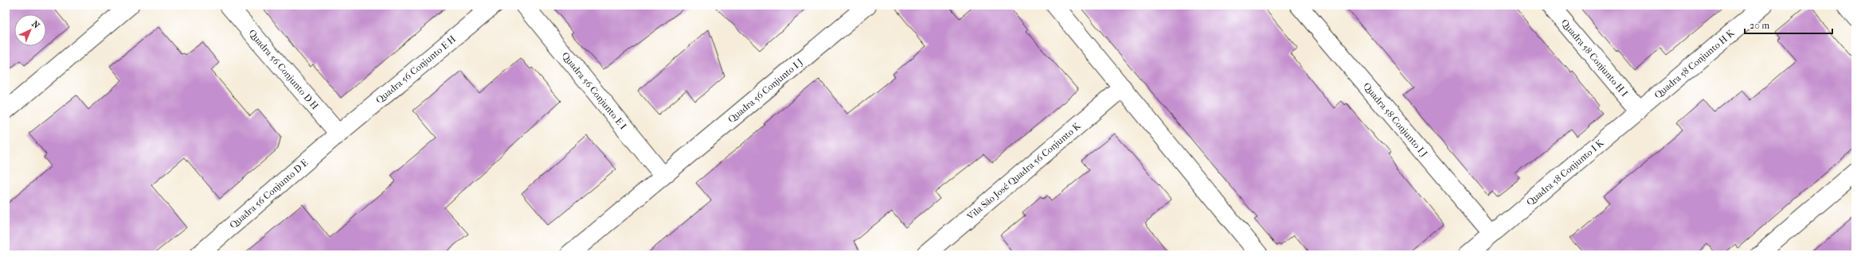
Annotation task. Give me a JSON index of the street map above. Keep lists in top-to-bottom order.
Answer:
{
  "streets": {
    "street": [
      "Quadra 58 Conjunto H I",
      "Quadra 58 Conjunto H K",
      "Quadra 56 Conjunto D H",
      "Quadra 56 Conjunto E H",
      "Quadra 56 Conjunto E I",
      "Quadra 56 Conjunto I J",
      "Quadra 58 Conjunto I J",
      "Vila São José Quadra 56 Conjunto K",
      "Quadra 58 Conjunto I K",
      "Quadra 56 Conjunto D E"
    ]
  },
  "crossings": [
    ["Quadra 58 Conjunto H I", "Quadra 58 Conjunto H K"],
    ["Quadra 58 Conjunto H I", "Quadra 58 Conjunto I K"],
    ["Quadra 58 Conjunto H K", "Quadra 58 Conjunto I K"],
    ["Quadra 56 Conjunto D H", "Quadra 56 Conjunto E H"],
    ["Quadra 56 Conjunto D H", "Quadra 56 Conjunto D E"],
    ["Quadra 56 Conjunto E H", "Quadra 56 Conjunto D E"],
    ["Quadra 56 Conjunto E I", "Quadra 56 Conjunto I J"],
    ["Quadra 58 Conjunto I J", "Quadra 58 Conjunto I K"]
  ],
  "scale_bar": "20 m",
  "north": "top right"
}
